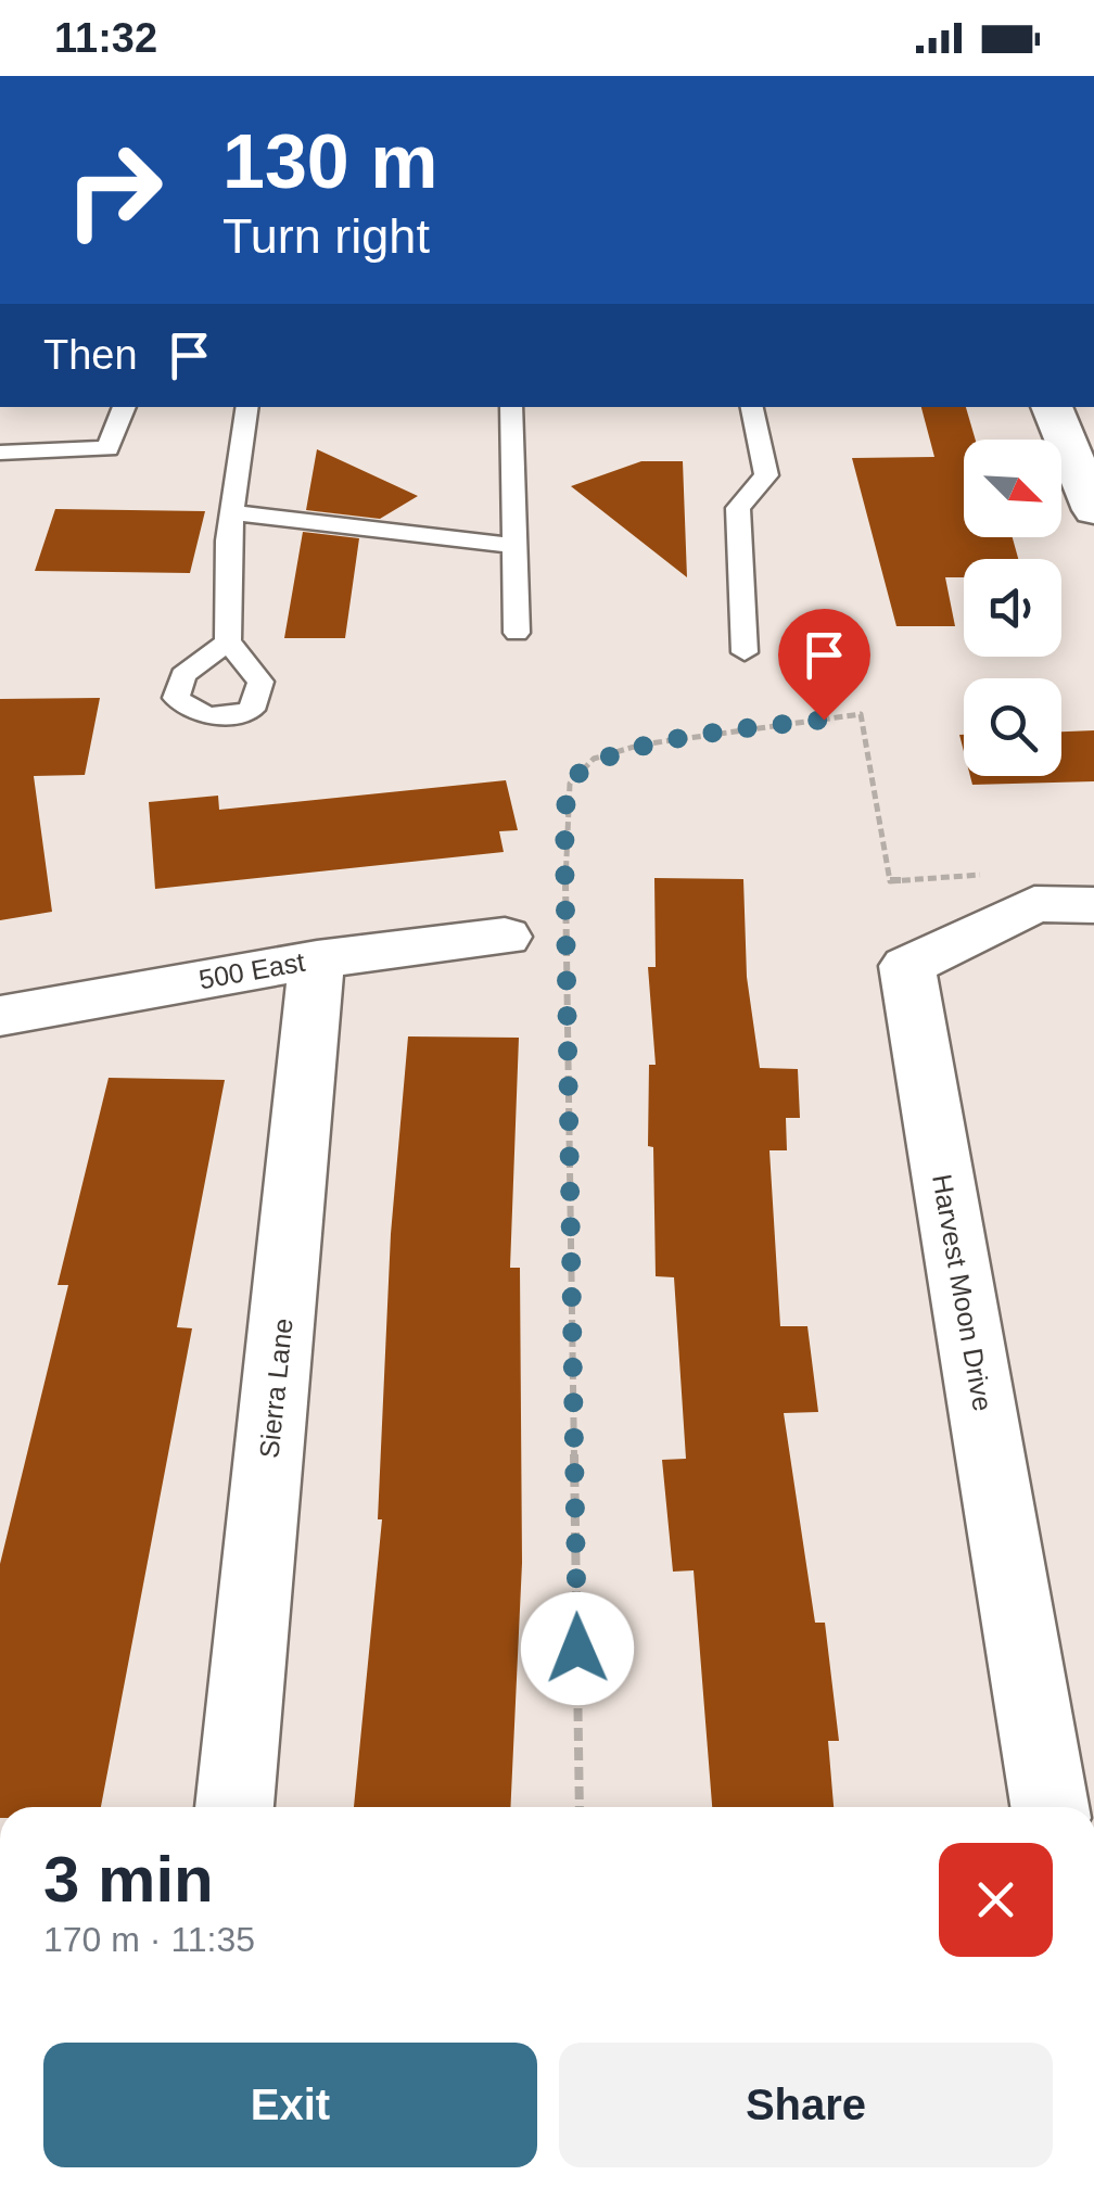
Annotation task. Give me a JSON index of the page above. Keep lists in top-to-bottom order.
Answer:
{
  "streets": {
    "street": ["500 East", "Harvest Moon Drive", "Sierra Lane"]
  },
  "crossings": [
    ["500 East", "Sierra Lane"]
  ],
  "north": "bottom right",
  "page": {
    "status": "11:32",
    "turn": ["130 m", "Turn right"],
    "then": "Then",
    "heading": ["3 min", "170 m · 11:35"],
    "buttons": ["Exit", "Share"]
  }
}
